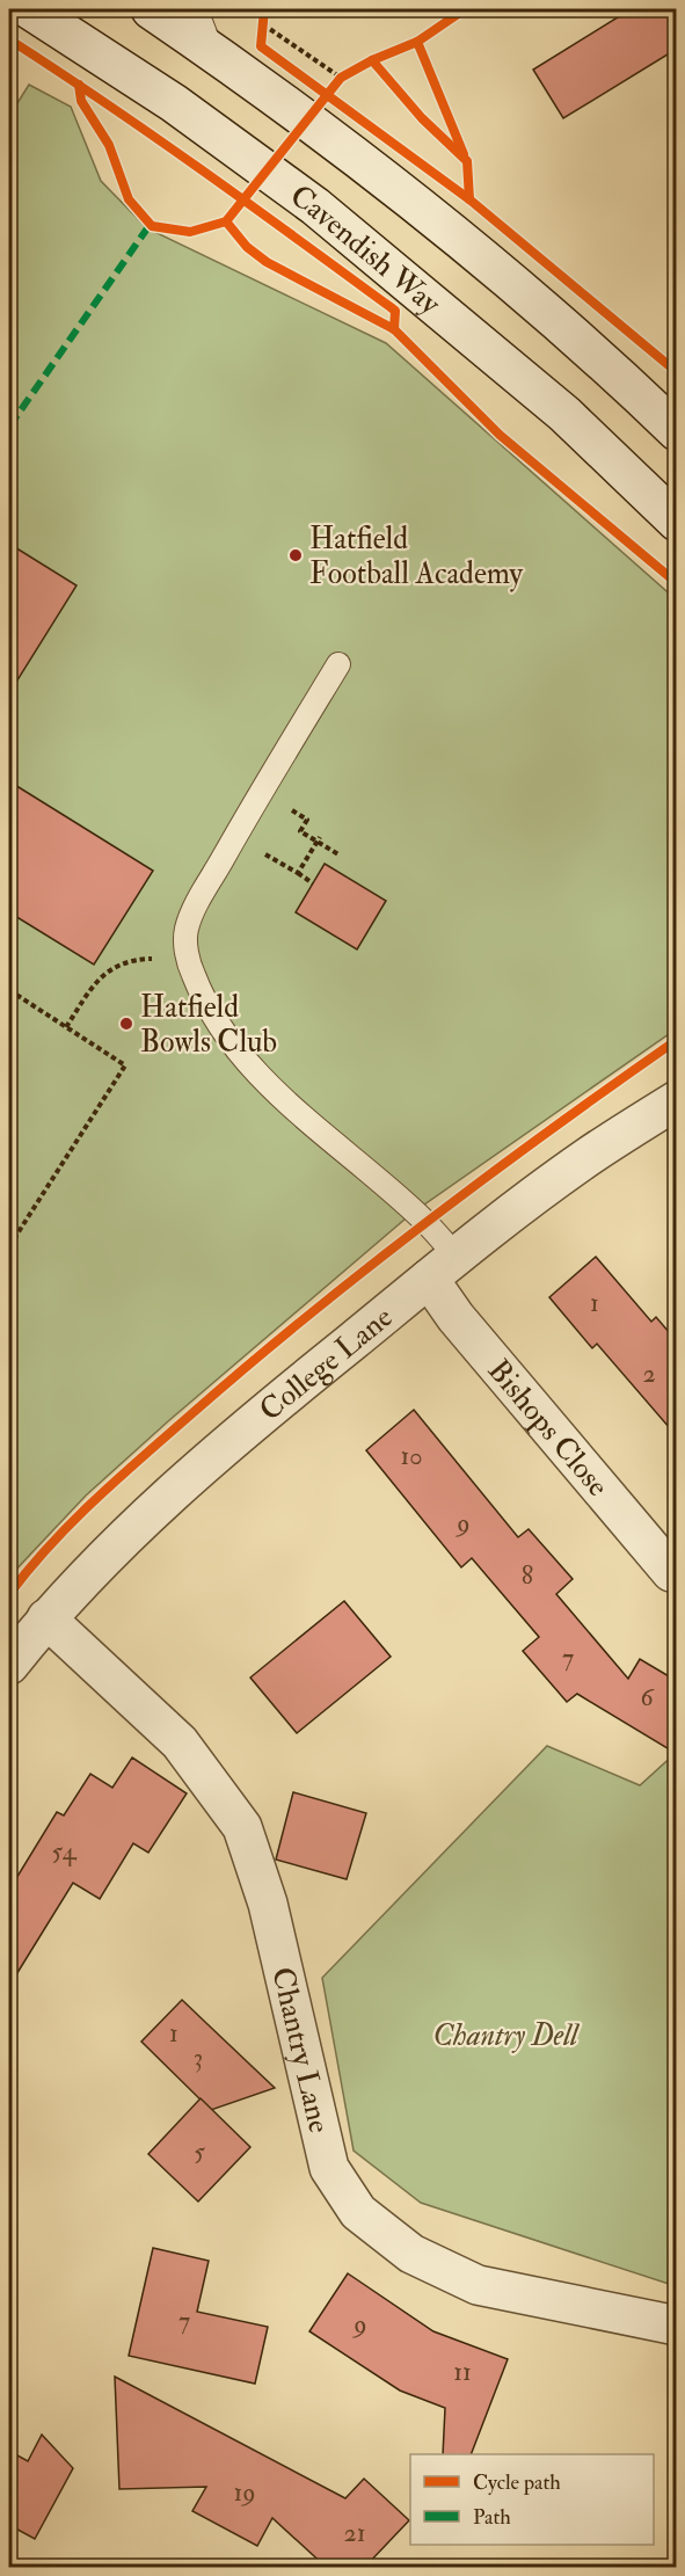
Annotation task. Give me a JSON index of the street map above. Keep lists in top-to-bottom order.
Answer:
{
  "streets": {
    "street": [
      "Cavendish Way",
      "College Lane",
      "Bishops Close",
      "Chantry Lane"
    ]
  },
  "crossings": [
    ["College Lane", "Bishops Close"],
    ["College Lane", "Chantry Lane"]
  ],
  "parks": ["Chantry Dell"],
  "places": ["Hatfield Football Academy", "Hatfield Bowls Club"],
  "house_numbers": [
    "1",
    "2",
    "10",
    "9",
    "8",
    "7",
    "6",
    "54",
    "1",
    "3",
    "5",
    "7",
    "9",
    "11",
    "19",
    "21"
  ],
  "legend": ["Cycle path", "Path"]
}
